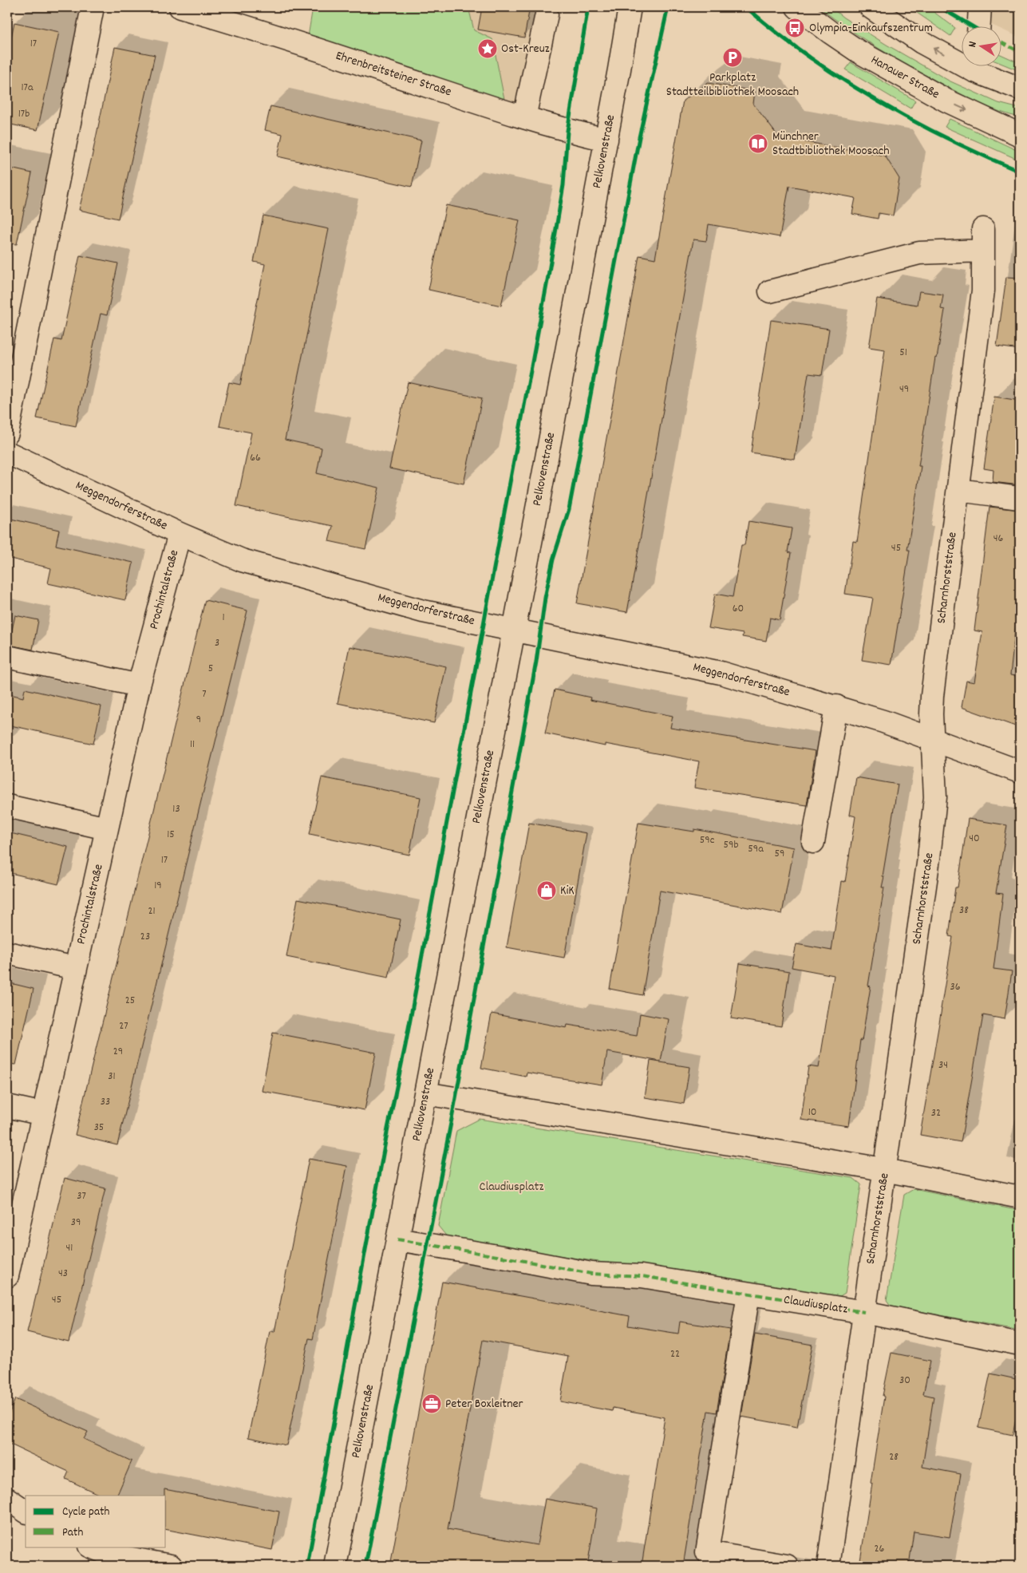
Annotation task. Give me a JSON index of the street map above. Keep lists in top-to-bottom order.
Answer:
{
  "streets": {
    "street": [
      "Ehrenbreitsteiner Straße",
      "Hanauer Straße",
      "Pelkovenstraße",
      "Meggendorferstraße",
      "Scharnhorststraße",
      "Prochintalstraße",
      "Claudiusplatz"
    ]
  },
  "crossings": [
    ["Ehrenbreitsteiner Straße", "Pelkovenstraße"],
    ["Pelkovenstraße", "Meggendorferstraße"],
    ["Pelkovenstraße", "Claudiusplatz"],
    ["Meggendorferstraße", "Scharnhorststraße"],
    ["Meggendorferstraße", "Prochintalstraße"],
    ["Scharnhorststraße", "Claudiusplatz"]
  ],
  "parks": ["Claudiusplatz"],
  "places": {
    "bus stop": ["Olympia-Einkaufszentrum"],
    "place": ["Ost-Kreuz"],
    "parking": ["Parkplatz Stadtteilbibliothek Moosach"],
    "library": ["Münchner Stadtbibliothek Moosach"],
    "shop": ["KiK"],
    "office": ["Peter Boxleitner"]
  },
  "house_numbers": [
    "17",
    "17a",
    "17b",
    "51",
    "49",
    "66",
    "46",
    "45",
    "60",
    "1",
    "3",
    "5",
    "7",
    "9",
    "11",
    "13",
    "15",
    "40",
    "59c",
    "59b",
    "59a",
    "59",
    "17",
    "19",
    "38",
    "21",
    "23",
    "36",
    "25",
    "27",
    "29",
    "34",
    "31",
    "33",
    "10",
    "32",
    "35",
    "37",
    "39",
    "41",
    "43",
    "45",
    "22",
    "30",
    "28",
    "26"
  ],
  "legend": ["Cycle path", "Path"],
  "north": "left"
}
